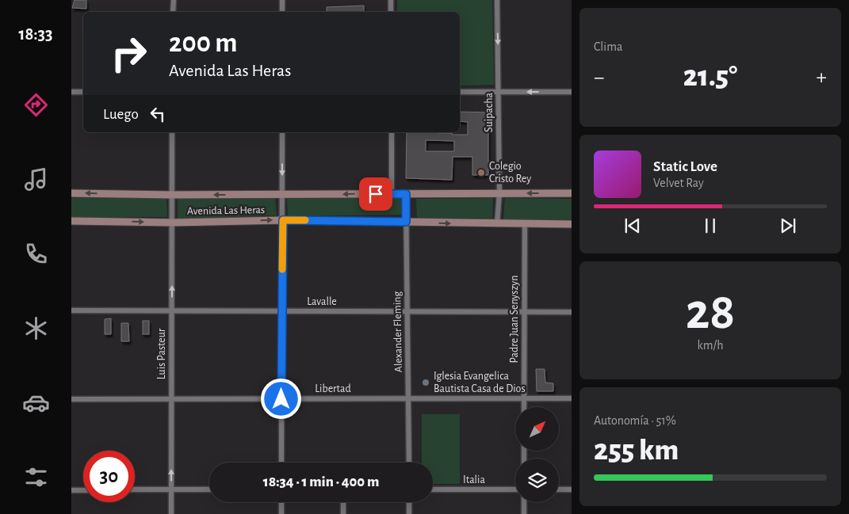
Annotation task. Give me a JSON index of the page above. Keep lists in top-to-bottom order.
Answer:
{
  "streets": {
    "main road": ["Avenida Las Heras"],
    "street": [
      "Suipacha",
      "Lavalle",
      "Padre Juan Senyszyn",
      "Alexander Fleming",
      "Luis Pasteur",
      "Libertad",
      "Italia"
    ]
  },
  "crossings": [
    ["Suipacha", "Avenida Las Heras"],
    ["Avenida Las Heras", "Padre Juan Senyszyn"],
    ["Avenida Las Heras", "Alexander Fleming"],
    ["Avenida Las Heras", "Luis Pasteur"],
    ["Lavalle", "Padre Juan Senyszyn"],
    ["Lavalle", "Alexander Fleming"],
    ["Lavalle", "Luis Pasteur"],
    ["Padre Juan Senyszyn", "Libertad"],
    ["Alexander Fleming", "Libertad"],
    ["Luis Pasteur", "Libertad"]
  ],
  "one_way": ["Suipacha", "Luis Pasteur"],
  "places": ["Colegio Cristo Rey", "Iglesia Evangelica Bautista Casa de Dios"],
  "north": "top right",
  "page": {
    "tabs": "18:33",
    "tile": [
      "Clima",
      ["28", "km/h"],
      ["Autonomía · 51%", "255 km"]
    ],
    "turn": ["200 m", "Avenida Las Heras"],
    "heat": ["−", "21.5°", "+"],
    "then": "Luego",
    "song": ["Static Love", "Velvet Ray"],
    "limit": "30",
    "trip": "18:34 · 1 min · 400 m"
  }
}
